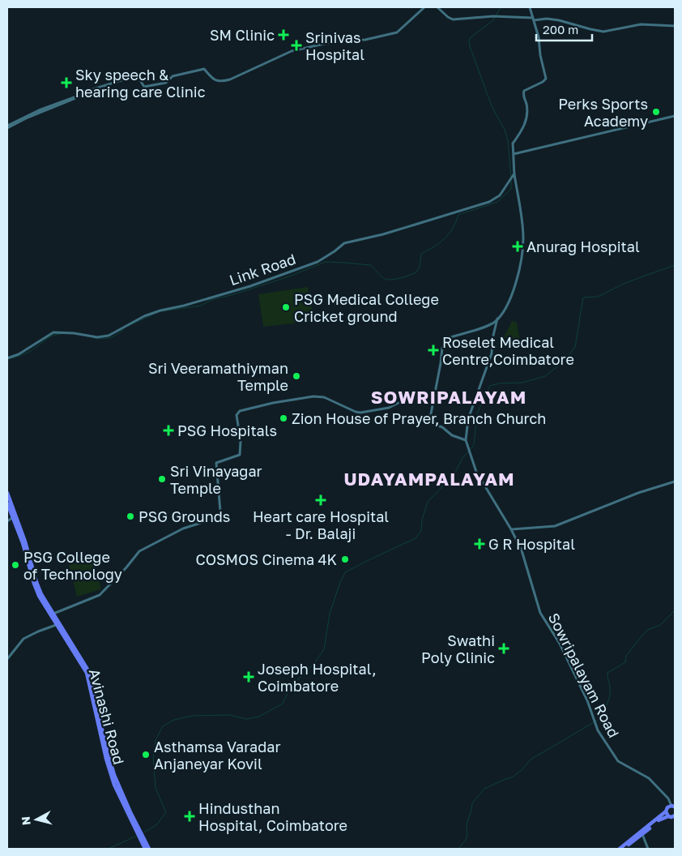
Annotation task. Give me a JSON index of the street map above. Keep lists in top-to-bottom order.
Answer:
{
  "streets": {
    "main road": ["Avinashi Road"],
    "street": ["Link Road", "Sowripalayam Road"]
  },
  "districts": ["SOWRIPALAYAM", "UDAYAMPALAYAM"],
  "places": {
    "health": [
      "SM Clinic",
      "Srinivas Hospital",
      "Sky speech & hearing care Clinic",
      "Anurag Hospital",
      "Roselet Medical Centre,Coimbatore",
      "PSG Hospitals",
      "Heart care Hospital - Dr. Balaji",
      "G R Hospital",
      "Swathi Poly Clinic",
      "Joseph Hospital, Coimbatore",
      "Hindusthan Hospital, Coimbatore"
    ],
    "other": [
      "Perks Sports Academy",
      "PSG Medical College Cricket ground",
      "Sri Veeramathiyman Temple",
      "Zion House of Prayer, Branch Church",
      "Sri Vinayagar Temple",
      "PSG Grounds",
      "COSMOS Cinema 4K",
      "PSG College of Technology",
      "Asthamsa Varadar Anjaneyar Kovil"
    ]
  },
  "scale_bar": "200 m",
  "north": "left"
}
